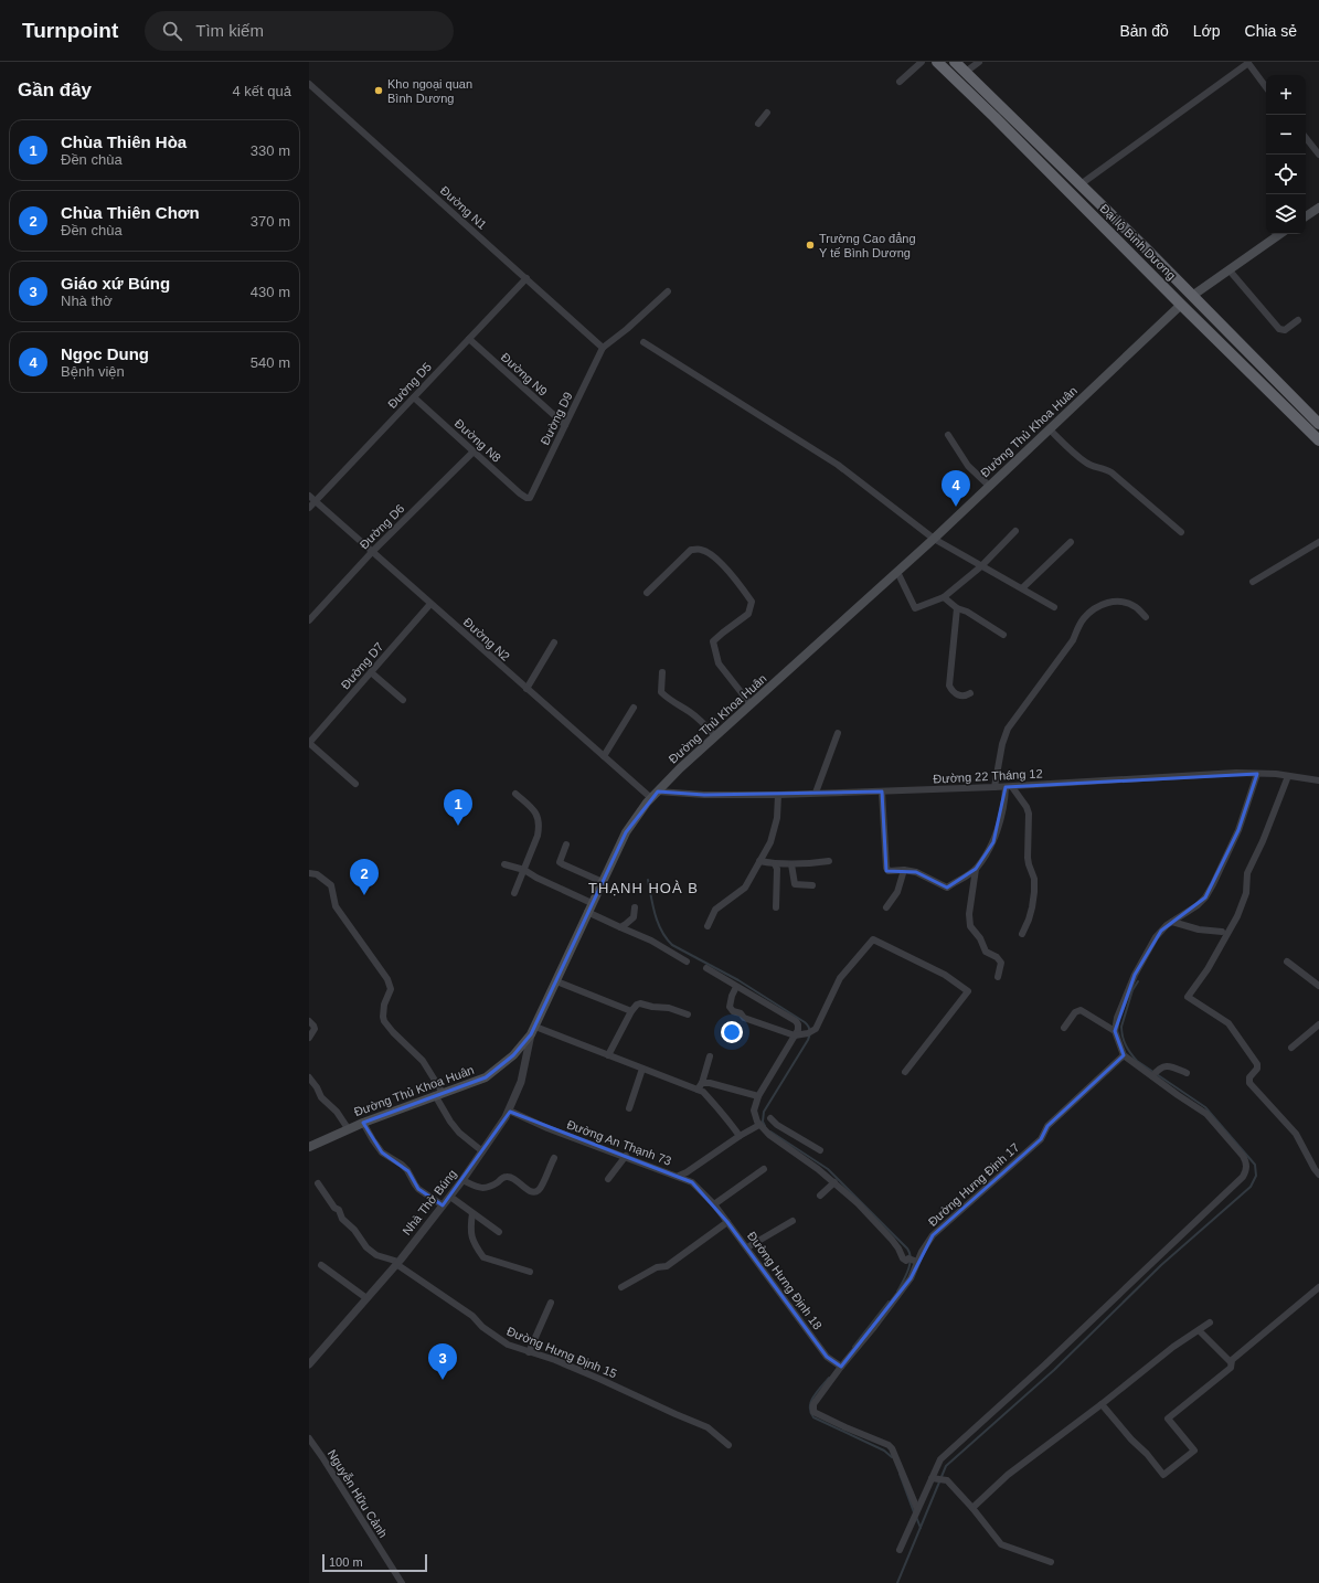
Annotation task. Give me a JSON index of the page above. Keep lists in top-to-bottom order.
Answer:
{
  "streets": {
    "highway": ["Đại lộ Bình Dương"],
    "main road": ["Đường Thủ Khoa Huân"],
    "street": [
      "Đường N1",
      "Đường N9",
      "Đường D5",
      "Đường D9",
      "Đường N8",
      "Đường D6",
      "Đường N2",
      "Đường D7",
      "Đường 22 Tháng 12",
      "Đường An Thạnh 73",
      "Đường Hưng Định 17",
      "Nhà Thờ Búng",
      "Đường Hưng Định 18",
      "Đường Hưng Định 15",
      "Nguyễn Hữu Cảnh"
    ]
  },
  "crossings": [
    ["Đường N1", "Đường D5"],
    ["Đường N1", "Đường D9"],
    ["Đại lộ Bình Dương", "Đường Thủ Khoa Huân"],
    ["Đường N9", "Đường D5"],
    ["Đường N9", "Đường D9"],
    ["Đường D5", "Đường N8"],
    ["Đường D5", "Đường N2"],
    ["Đường D9", "Đường N8"],
    ["Đường Thủ Khoa Huân", "Đường N2"],
    ["Đường Thủ Khoa Huân", "Đường 22 Tháng 12"],
    ["Đường Thủ Khoa Huân", "Nhà Thờ Búng"],
    ["Đường N8", "Đường D6"],
    ["Đường D6", "Đường N2"],
    ["Đường N2", "Đường D7"],
    ["Đường N2", "Đường 22 Tháng 12"],
    ["Đường An Thạnh 73", "Nhà Thờ Búng"],
    ["Đường An Thạnh 73", "Đường Hưng Định 18"],
    ["Đường Hưng Định 17", "Đường Hưng Định 18"],
    ["Nhà Thờ Búng", "Đường Hưng Định 15"]
  ],
  "districts": ["THẠNH HOÀ B"],
  "places": ["Kho ngoại quan Bình Dương", "Trường Cao đẳng Y tế Bình Dương"],
  "scale_bar": "100 m",
  "page": {
    "header": "Turnpoint",
    "search": "Tìm kiếm",
    "nav": ["Bản đồ", "Lớp", "Chia sẻ"],
    "heading": ["Gần đây", "4 kết quả"],
    "map_buttons": ["+", "−"],
    "list": [
      {
        "mark": "1",
        "name": "Chùa Thiên Hòa",
        "note": "Đền chùa",
        "value": "330 m"
      },
      {
        "mark": "2",
        "name": "Chùa Thiên Chơn",
        "note": "Đền chùa",
        "value": "370 m"
      },
      {
        "mark": "3",
        "name": "Giáo xứ Búng",
        "note": "Nhà thờ",
        "value": "430 m"
      },
      {
        "mark": "4",
        "name": "Ngọc Dung",
        "note": "Bệnh viện",
        "value": "540 m"
      }
    ],
    "pins": [
      "4",
      "1",
      "2",
      "3"
    ],
    "scale": "100 m"
  }
}
